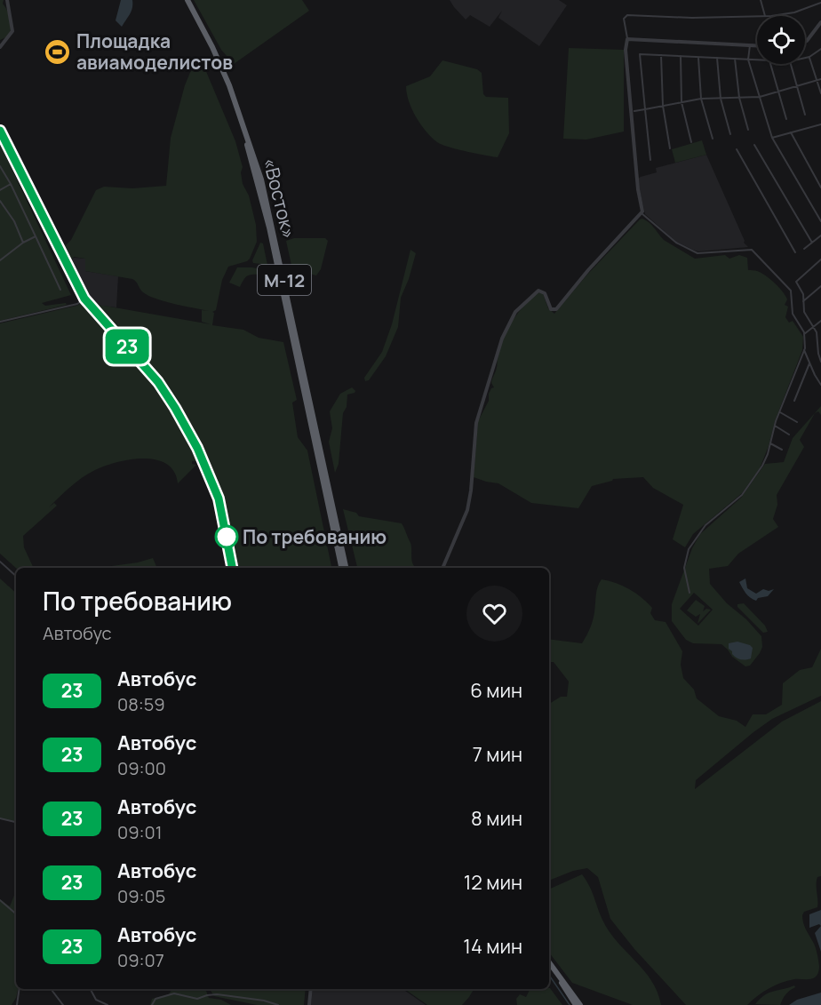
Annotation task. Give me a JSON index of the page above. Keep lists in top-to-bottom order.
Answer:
{
  "streets": {
    "highway": ["«Восток»", "М-12"]
  },
  "places": {
    "sports": ["Площадка авиамоделистов"],
    "other": ["По требованию"]
  },
  "lines": ["bus line 23"],
  "page": {
    "on_map": "23",
    "heading": ["По требованию", "Автобус"],
    "list": [
      {
        "mark": "23",
        "name": "Автобус",
        "note": "08:59",
        "value": "6 мин"
      },
      {
        "mark": "23",
        "name": "Автобус",
        "note": "09:00",
        "value": "7 мин"
      },
      {
        "mark": "23",
        "name": "Автобус",
        "note": "09:01",
        "value": "8 мин"
      },
      {
        "mark": "23",
        "name": "Автобус",
        "note": "09:05",
        "value": "12 мин"
      },
      {
        "mark": "23",
        "name": "Автобус",
        "note": "09:07",
        "value": "14 мин"
      }
    ]
  }
}
